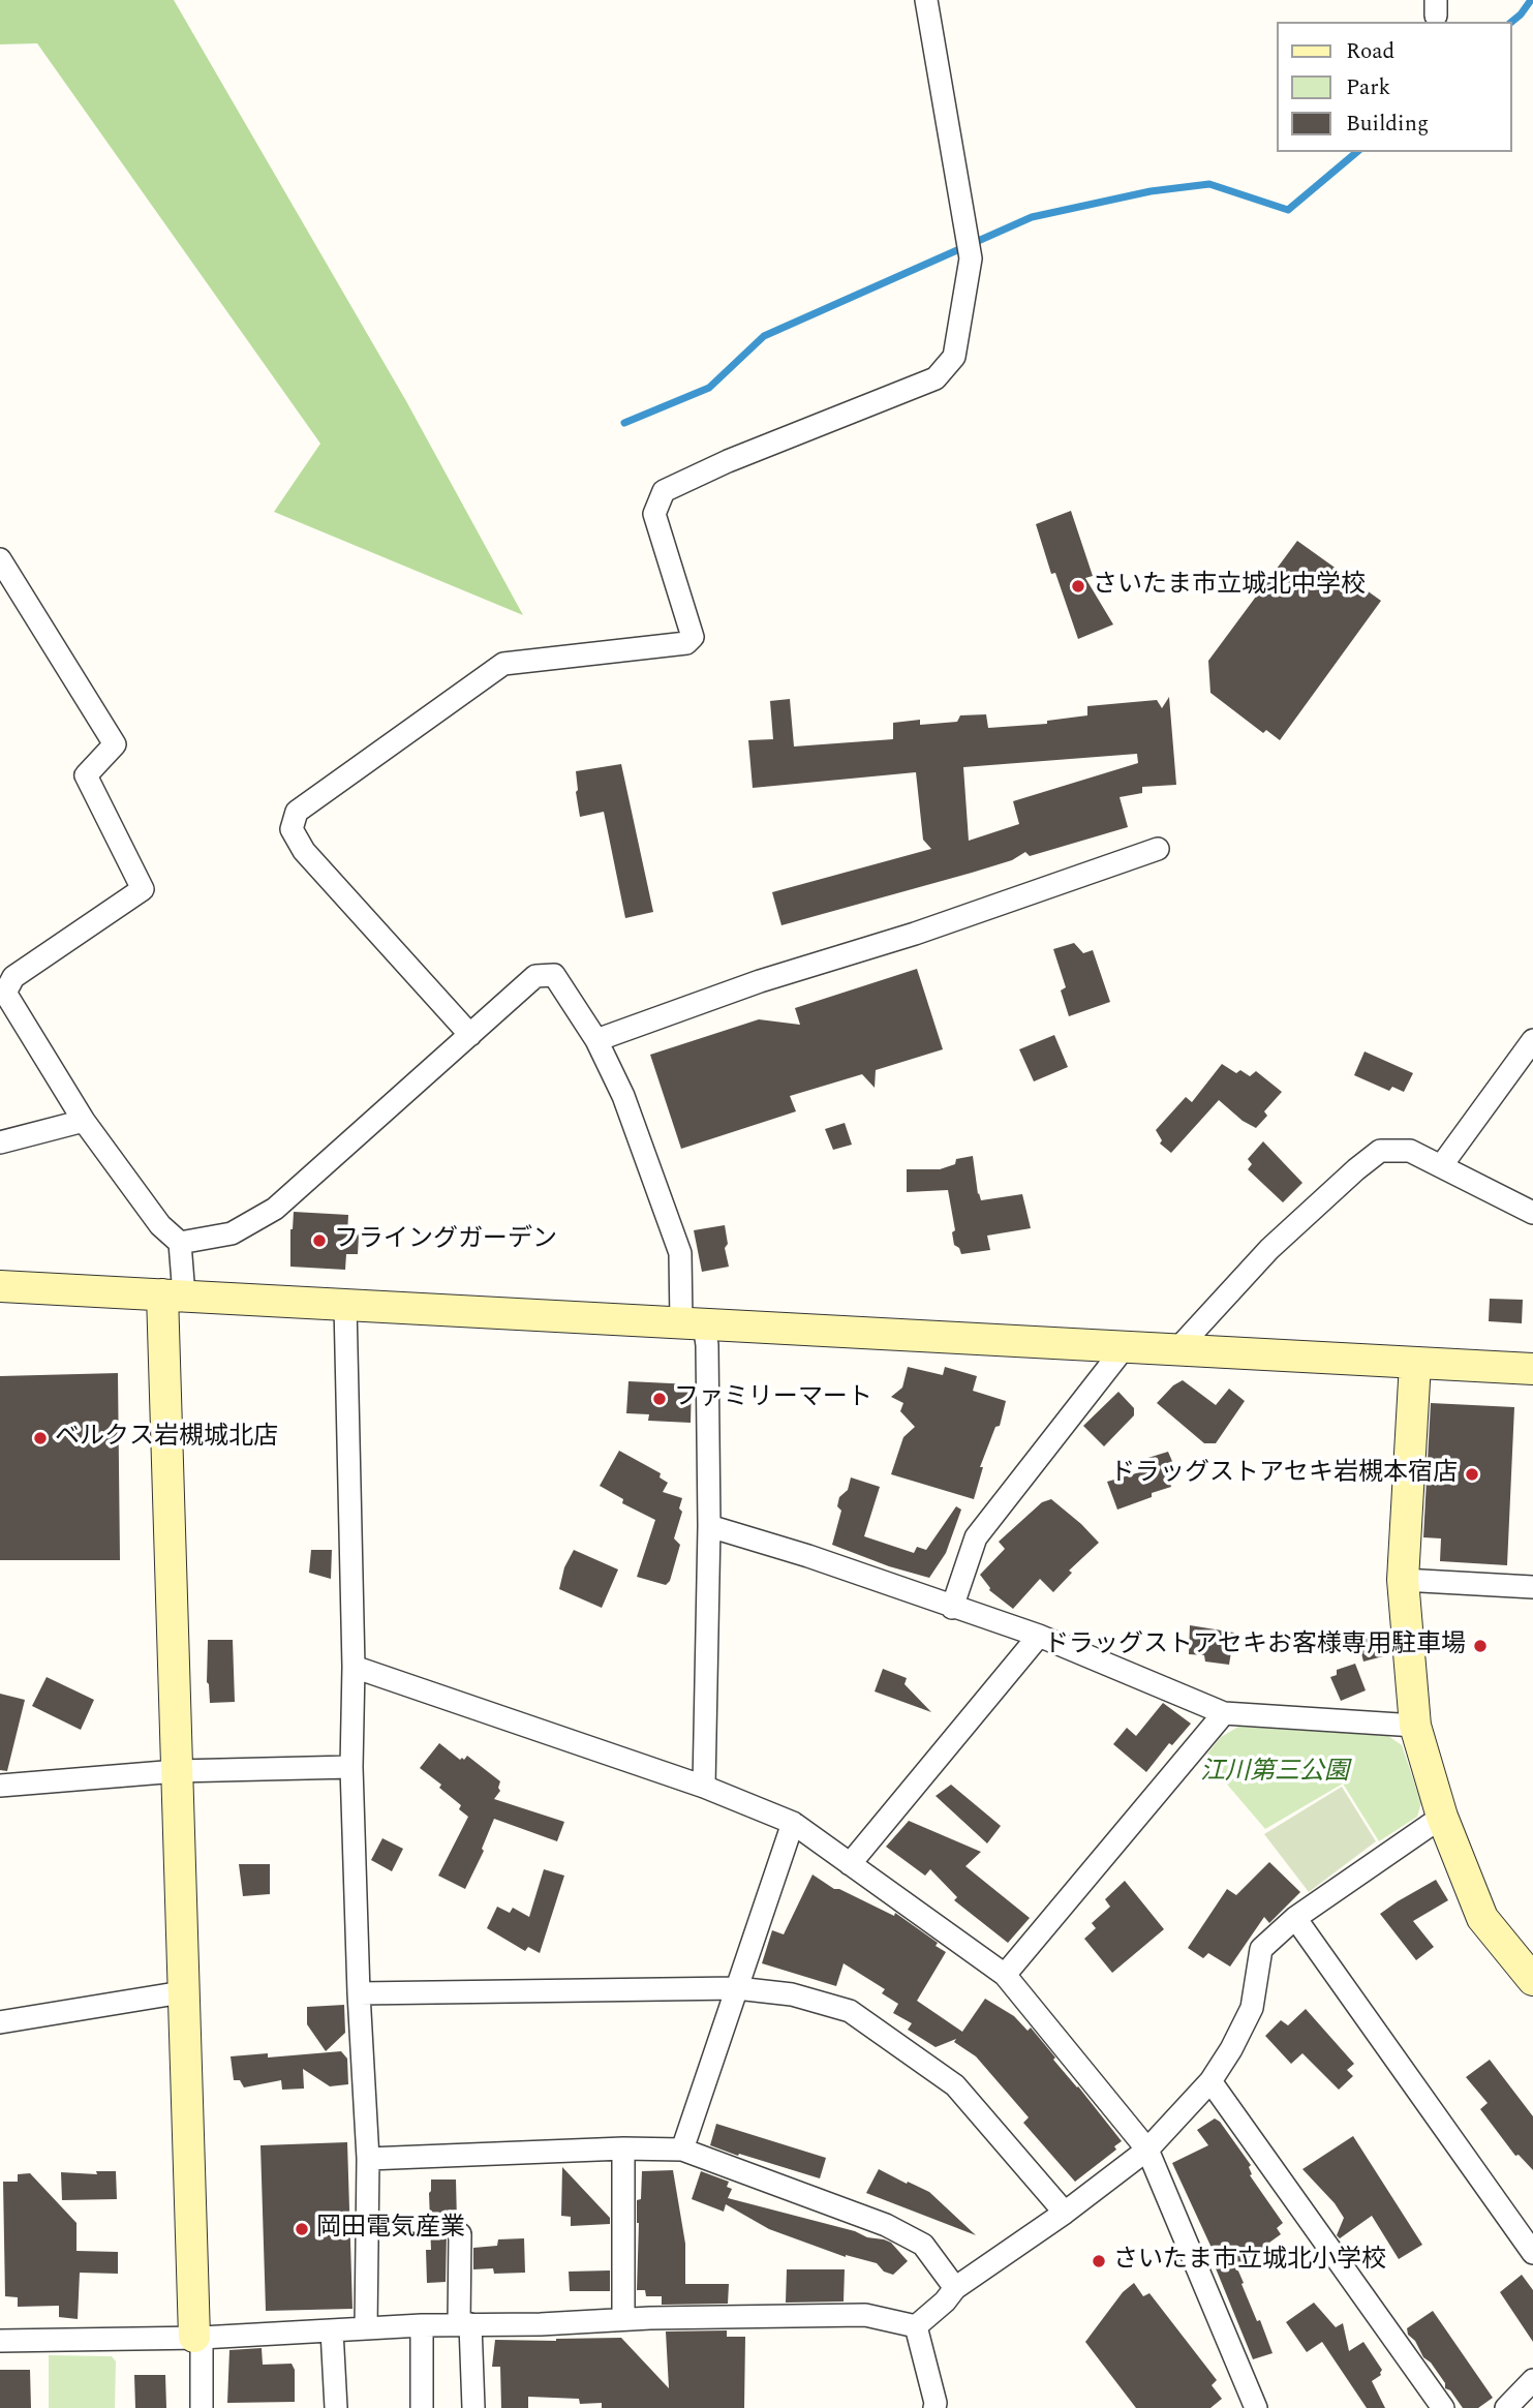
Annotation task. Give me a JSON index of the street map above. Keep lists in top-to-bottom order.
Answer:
{
  "parks": ["江川第三公園"],
  "places": [
    "さいたま市立城北中学校",
    "フライングガーデン",
    "ファミリーマート",
    "ベルクス岩槻城北店",
    "ドラッグストアセキ岩槻本宿店",
    "ドラッグストアセキお客様専用駐車場",
    "岡田電気産業",
    "さいたま市立城北小学校"
  ],
  "legend": ["Road", "Park", "Building"]
}
